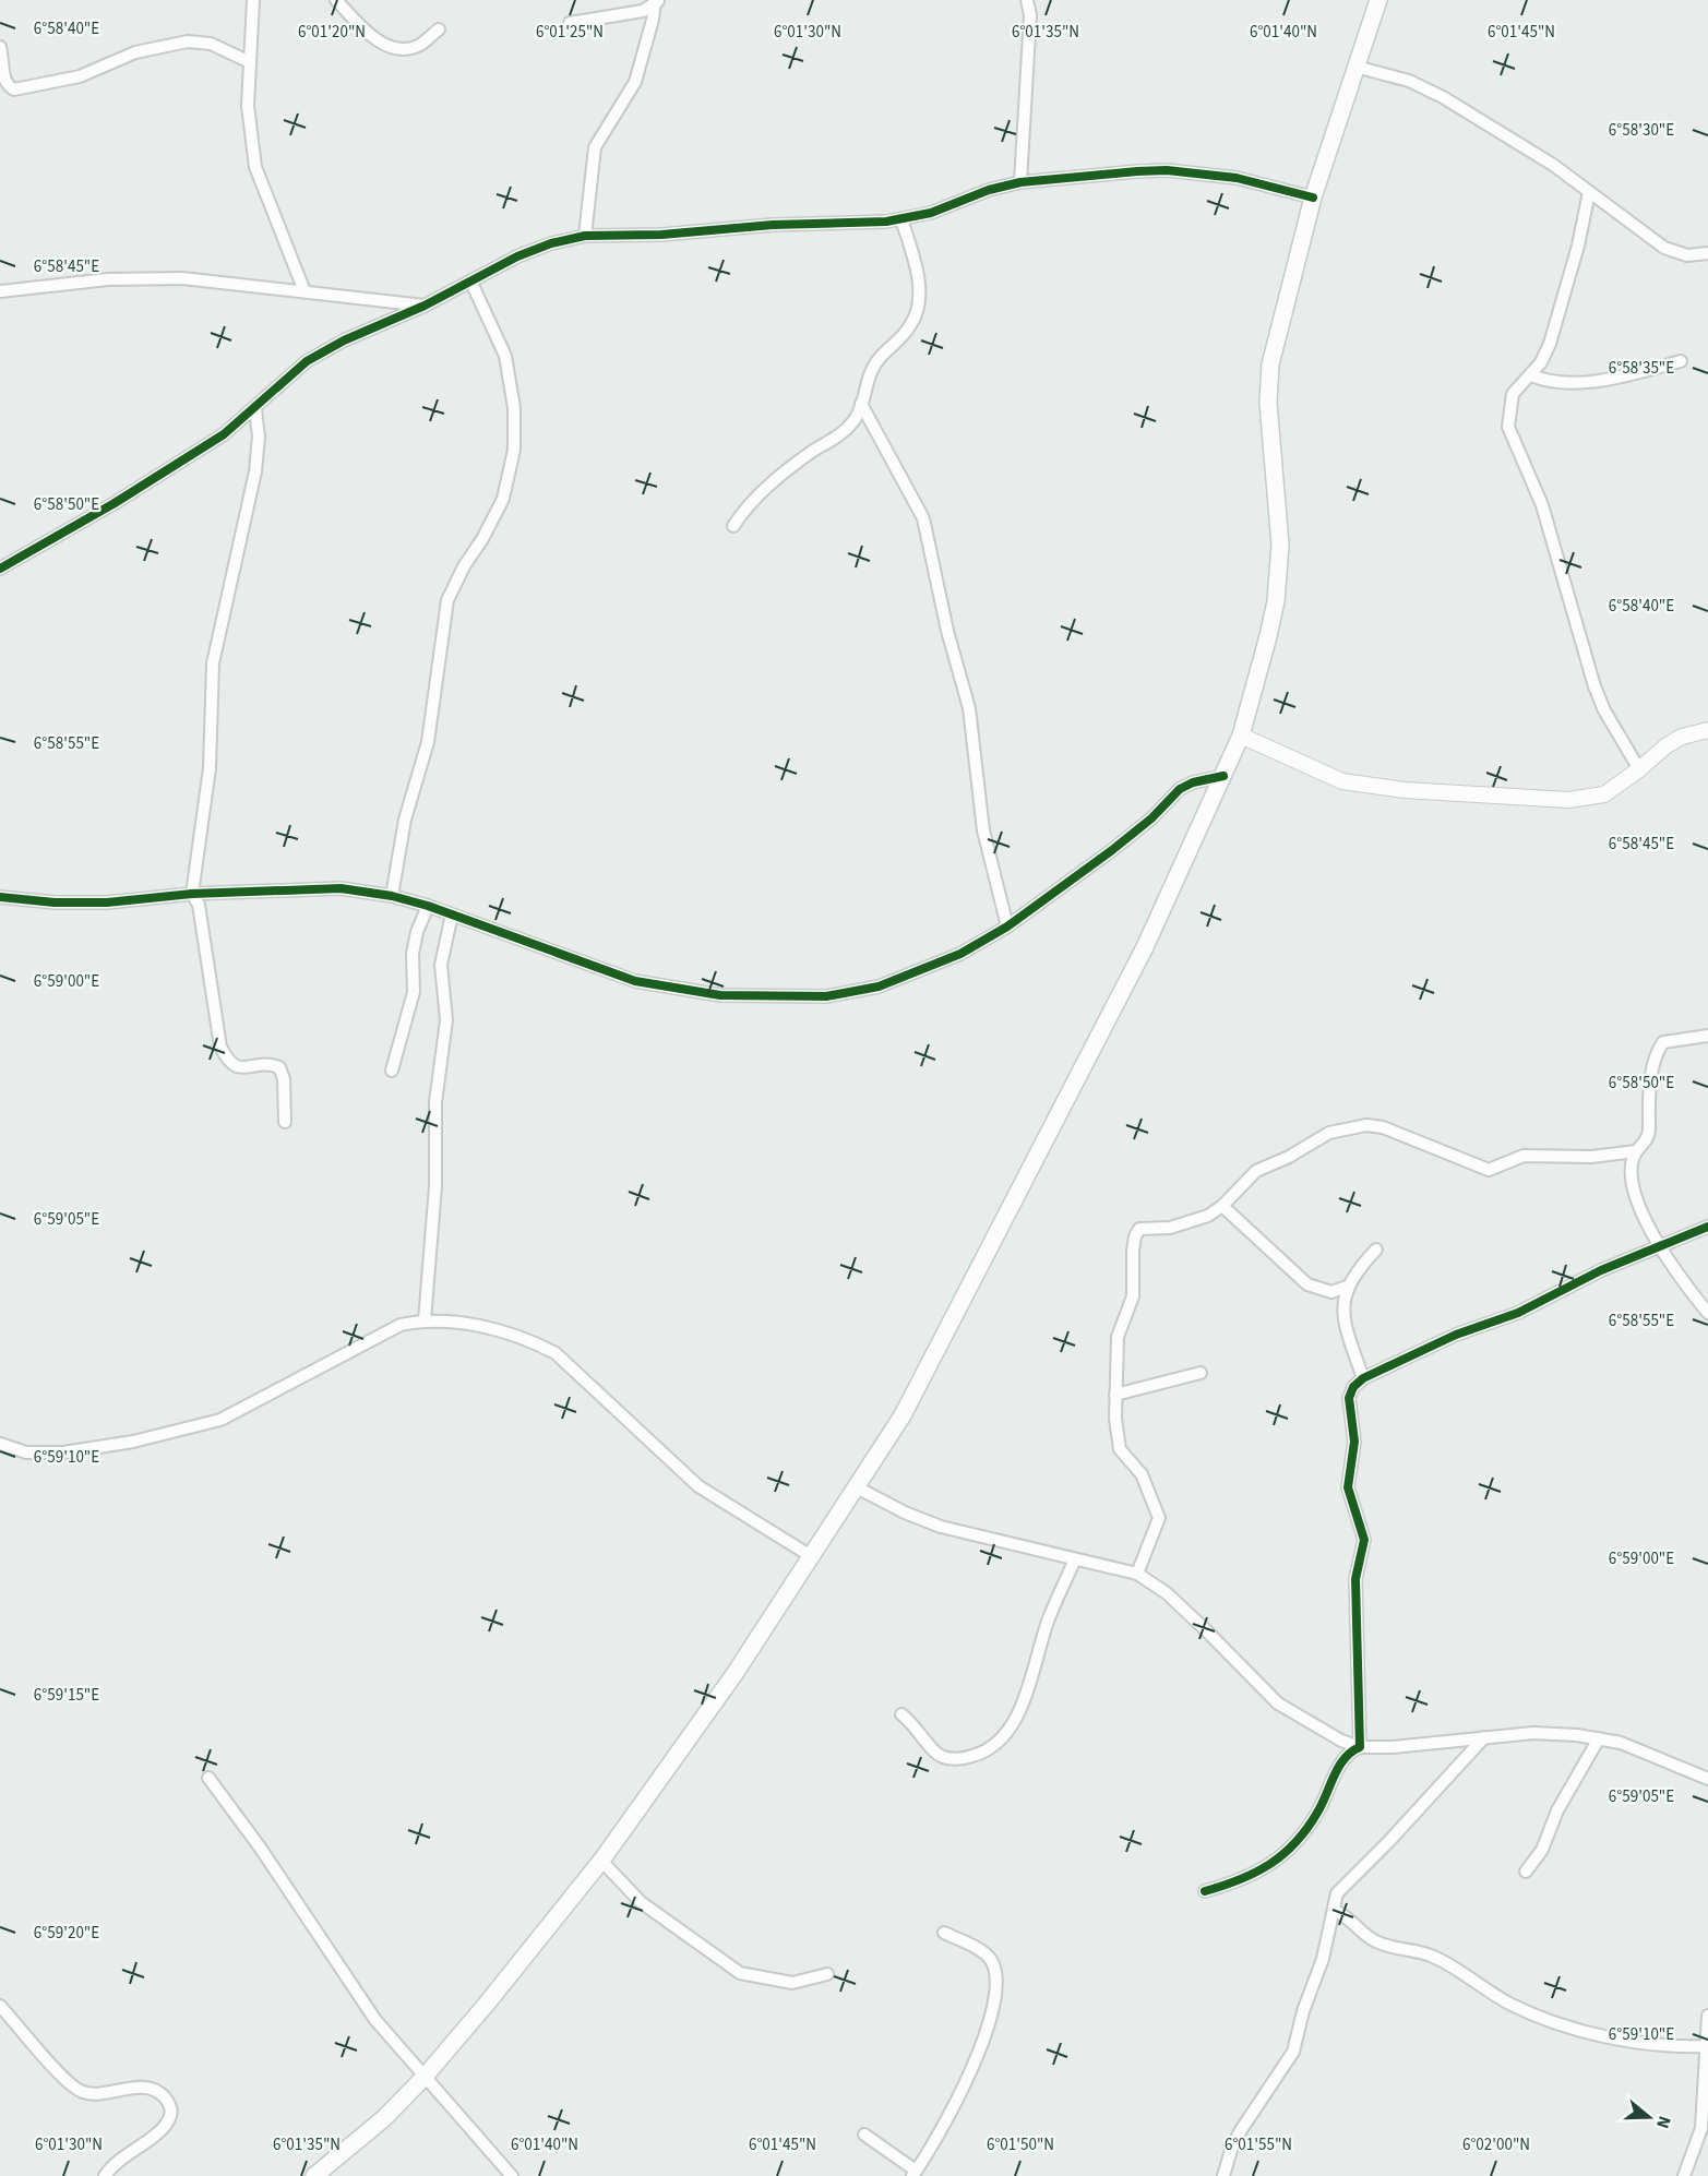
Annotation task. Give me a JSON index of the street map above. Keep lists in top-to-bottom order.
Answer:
{
  "north": "right",
  "coordinates": [
    "6°58'40\"E",
    "6°01'25\"N",
    "6°01'30\"N",
    "6°01'35\"N",
    "6°01'40\"N",
    "6°01'45\"N",
    "6°01'20\"N",
    "6°58'30\"E",
    "6°58'45\"E",
    "6°58'35\"E",
    "6°58'50\"E",
    "6°58'55\"E",
    "6°59'00\"E",
    "6°59'05\"E",
    "6°59'10\"E",
    "6°59'15\"E",
    "6°59'20\"E",
    "6°01'50\"N",
    "6°01'55\"N",
    "6°02'00\"N"
  ]
}
